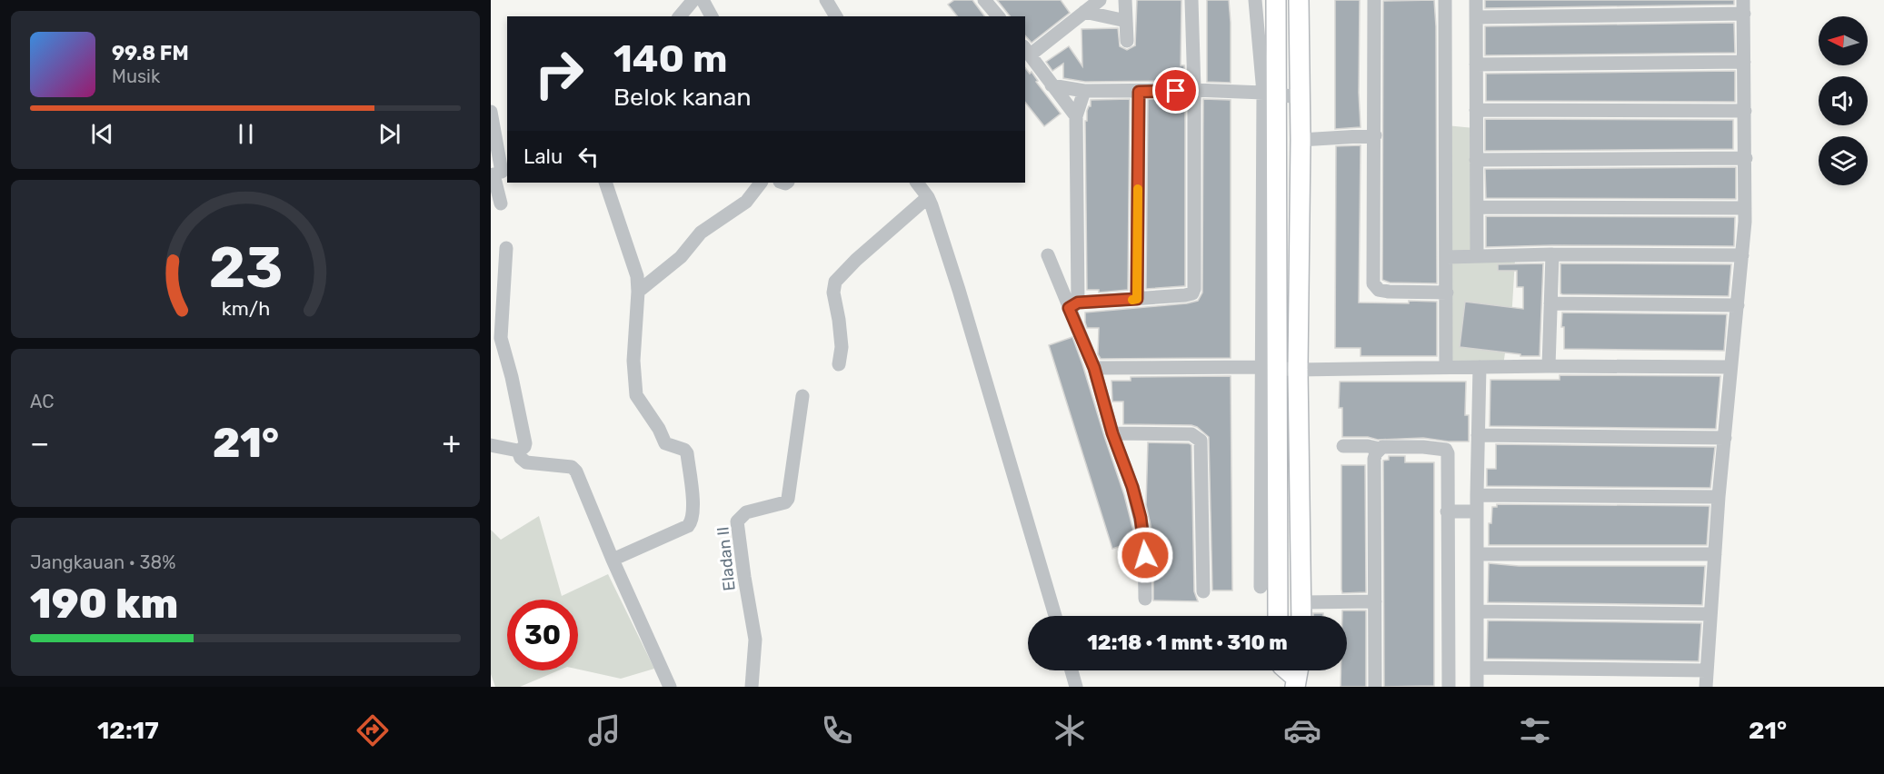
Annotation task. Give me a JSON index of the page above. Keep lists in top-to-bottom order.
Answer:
{
  "streets": {
    "street": ["Eladan II"]
  },
  "north": "left",
  "page": {
    "turn": ["140 m", "Belok kanan"],
    "song": ["99.8 FM", "Musik"],
    "then": "Lalu",
    "tile": [
      "AC",
      ["Jangkauan · 38%", "190 km"]
    ],
    "heat": ["−", "21°", "+"],
    "limit": "30",
    "trip": "12:18 · 1 mnt · 310 m",
    "tabs": ["12:17", "21°"],
    "gauge": ["23", "km/h"]
  }
}
